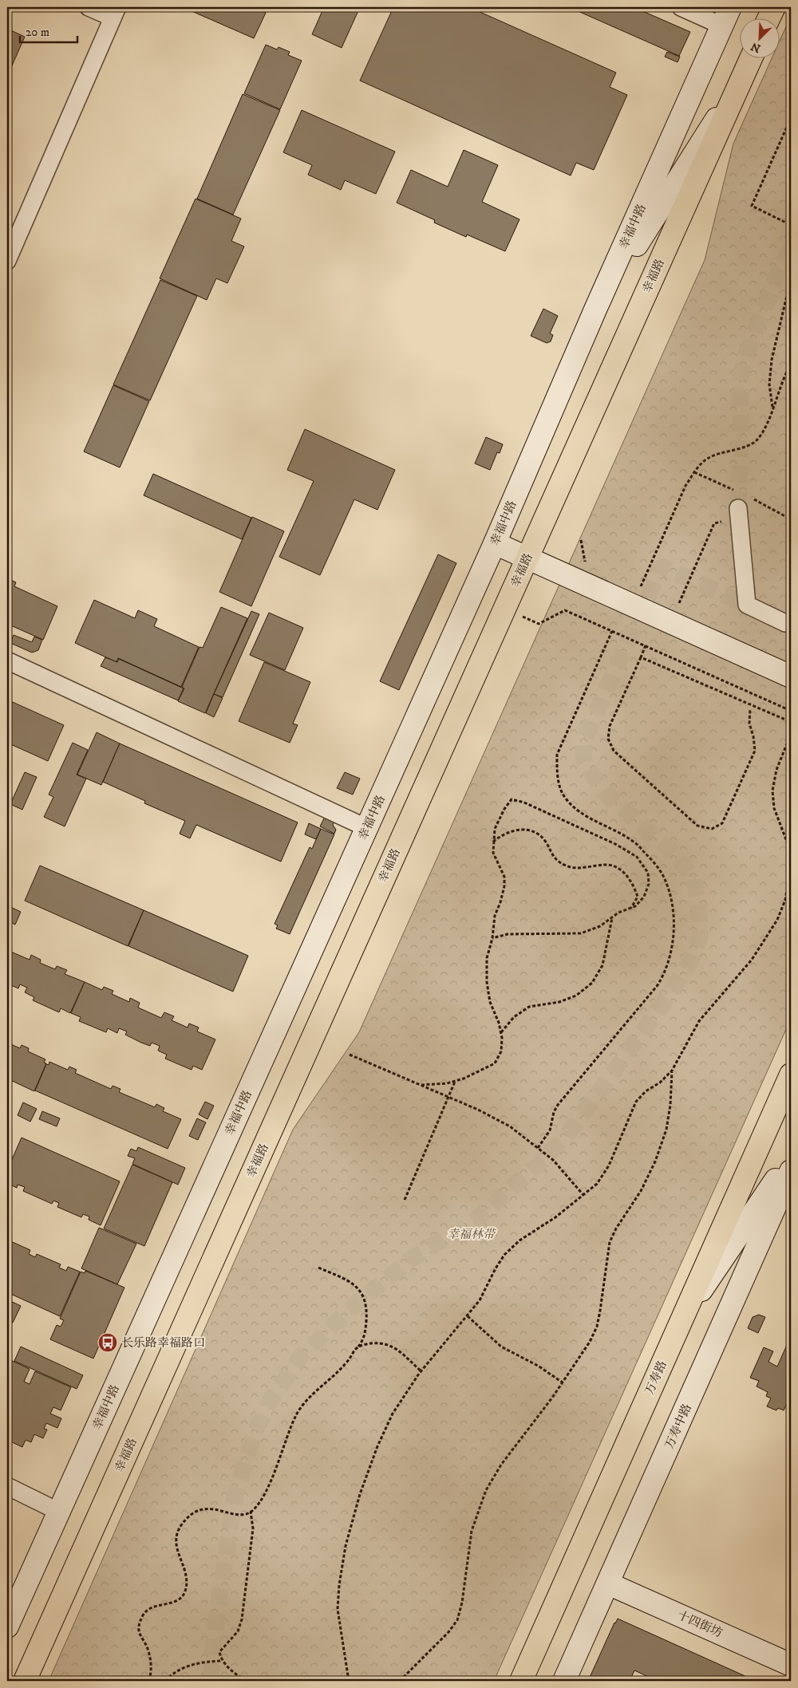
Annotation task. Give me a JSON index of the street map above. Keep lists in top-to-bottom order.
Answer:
{
  "streets": {
    "main road": [
      "幸福中路",
      "幸福路",
      "万寿路",
      "万寿中路",
      "十四街坊"
    ]
  },
  "crossings": [
    ["万寿中路", "十四街坊"]
  ],
  "parks": ["幸福林带"],
  "places": {
    "bus stop": ["长乐路幸福路口"]
  },
  "scale_bar": "20 m",
  "north": "bottom left"
}
